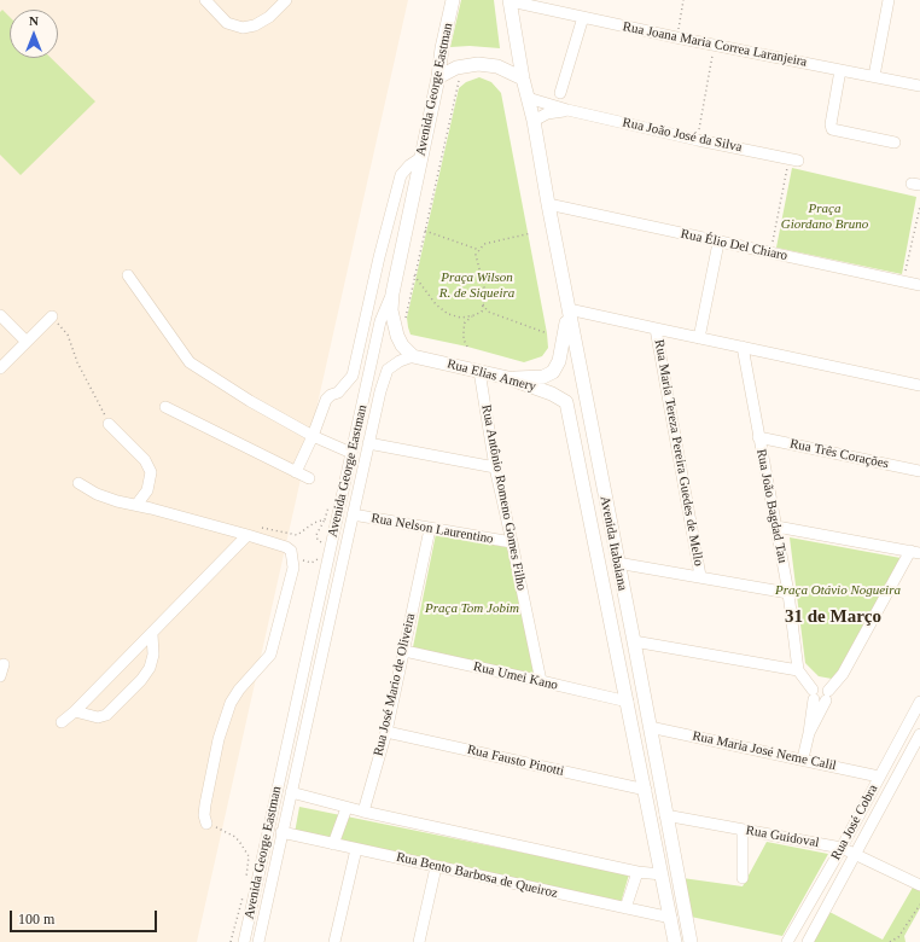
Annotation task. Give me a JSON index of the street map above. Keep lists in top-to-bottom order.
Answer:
{
  "streets": {
    "main road": ["Avenida George Eastman", "Rua Elias Amery", "Avenida Itabaiana"],
    "street": [
      "Rua Joana Maria Correa Laranjeira",
      "Rua João José da Silva",
      "Rua Élio Del Chiaro",
      "Rua Maria Tereza Pereira Guedes de Mello",
      "Rua Três Corações",
      "Rua Antônio Romeno Gomes Filho",
      "Rua João Bagdad Tau",
      "Rua Nelson Laurentino",
      "Rua Umei Kano",
      "Rua José Mario de Oliveira",
      "Rua Maria José Neme Calil",
      "Rua Fausto Pinotti",
      "Rua José Cobra",
      "Rua Guidoval",
      "Rua Bento Barbosa de Queiroz"
    ]
  },
  "crossings": [
    ["Avenida George Eastman", "Rua Elias Amery"],
    ["Avenida George Eastman", "Rua Nelson Laurentino"],
    ["Avenida George Eastman", "Rua Bento Barbosa de Queiroz"],
    ["Rua João José da Silva", "Avenida Itabaiana"],
    ["Rua Élio Del Chiaro", "Avenida Itabaiana"],
    ["Rua Elias Amery", "Rua Antônio Romeno Gomes Filho"],
    ["Rua Elias Amery", "Avenida Itabaiana"],
    ["Rua Três Corações", "Rua João Bagdad Tau"],
    ["Rua Antônio Romeno Gomes Filho", "Rua Nelson Laurentino"],
    ["Rua Antônio Romeno Gomes Filho", "Rua Umei Kano"],
    ["Rua Nelson Laurentino", "Rua José Mario de Oliveira"],
    ["Avenida Itabaiana", "Rua Umei Kano"],
    ["Avenida Itabaiana", "Rua Maria José Neme Calil"],
    ["Avenida Itabaiana", "Rua Fausto Pinotti"],
    ["Avenida Itabaiana", "Rua Guidoval"],
    ["Avenida Itabaiana", "Rua Bento Barbosa de Queiroz"],
    ["Rua Umei Kano", "Rua José Mario de Oliveira"],
    ["Rua José Mario de Oliveira", "Rua Fausto Pinotti"],
    ["Rua Maria José Neme Calil", "Rua José Cobra"],
    ["Rua José Cobra", "Rua Guidoval"]
  ],
  "districts": ["31 de Março"],
  "parks": [
    "Praça Giordano Bruno",
    "Praça Wilson R. de Siqueira",
    "Praça Otávio Nogueira",
    "Praça Tom Jobim"
  ],
  "scale_bar": "100 m",
  "north": "top"
}
